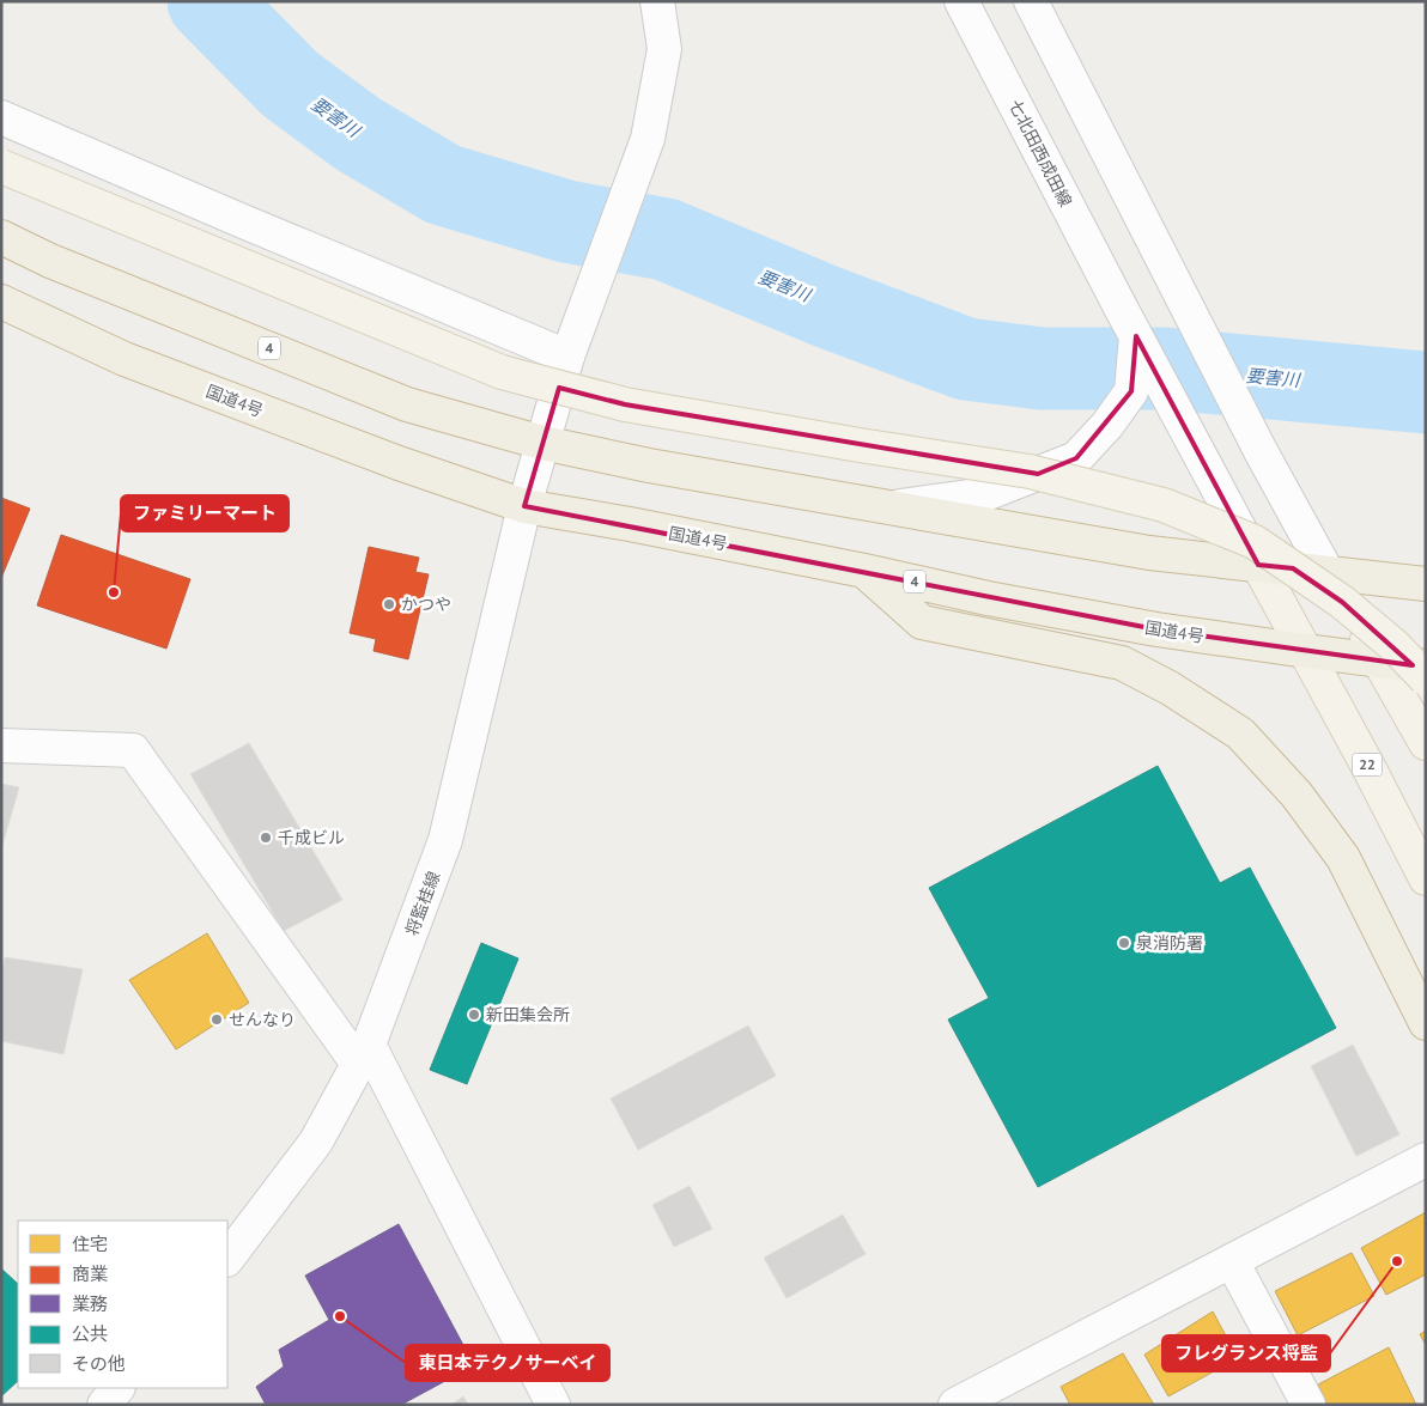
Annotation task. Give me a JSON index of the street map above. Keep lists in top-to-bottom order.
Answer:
{
  "streets": {
    "highway": ["4", "国道4号"],
    "main road": ["22"],
    "street": ["七北田西成田線", "将監桂線"]
  },
  "crossings": [
    ["七北田西成田線", "4"],
    ["七北田西成田線", "22"],
    ["4", "22"],
    ["4", "将監桂線"],
    ["国道4号", "22"],
    ["国道4号", "将監桂線"]
  ],
  "water": ["要害川"],
  "places": [
    "ファミリーマート",
    "かつや",
    "千成ビル",
    "泉消防署",
    "新田集会所",
    "せんなり",
    "フレグランス将監",
    "東日本テクノサーベイ"
  ],
  "legend": [
    "住宅",
    "商業",
    "業務",
    "公共",
    "その他"
  ]
}
